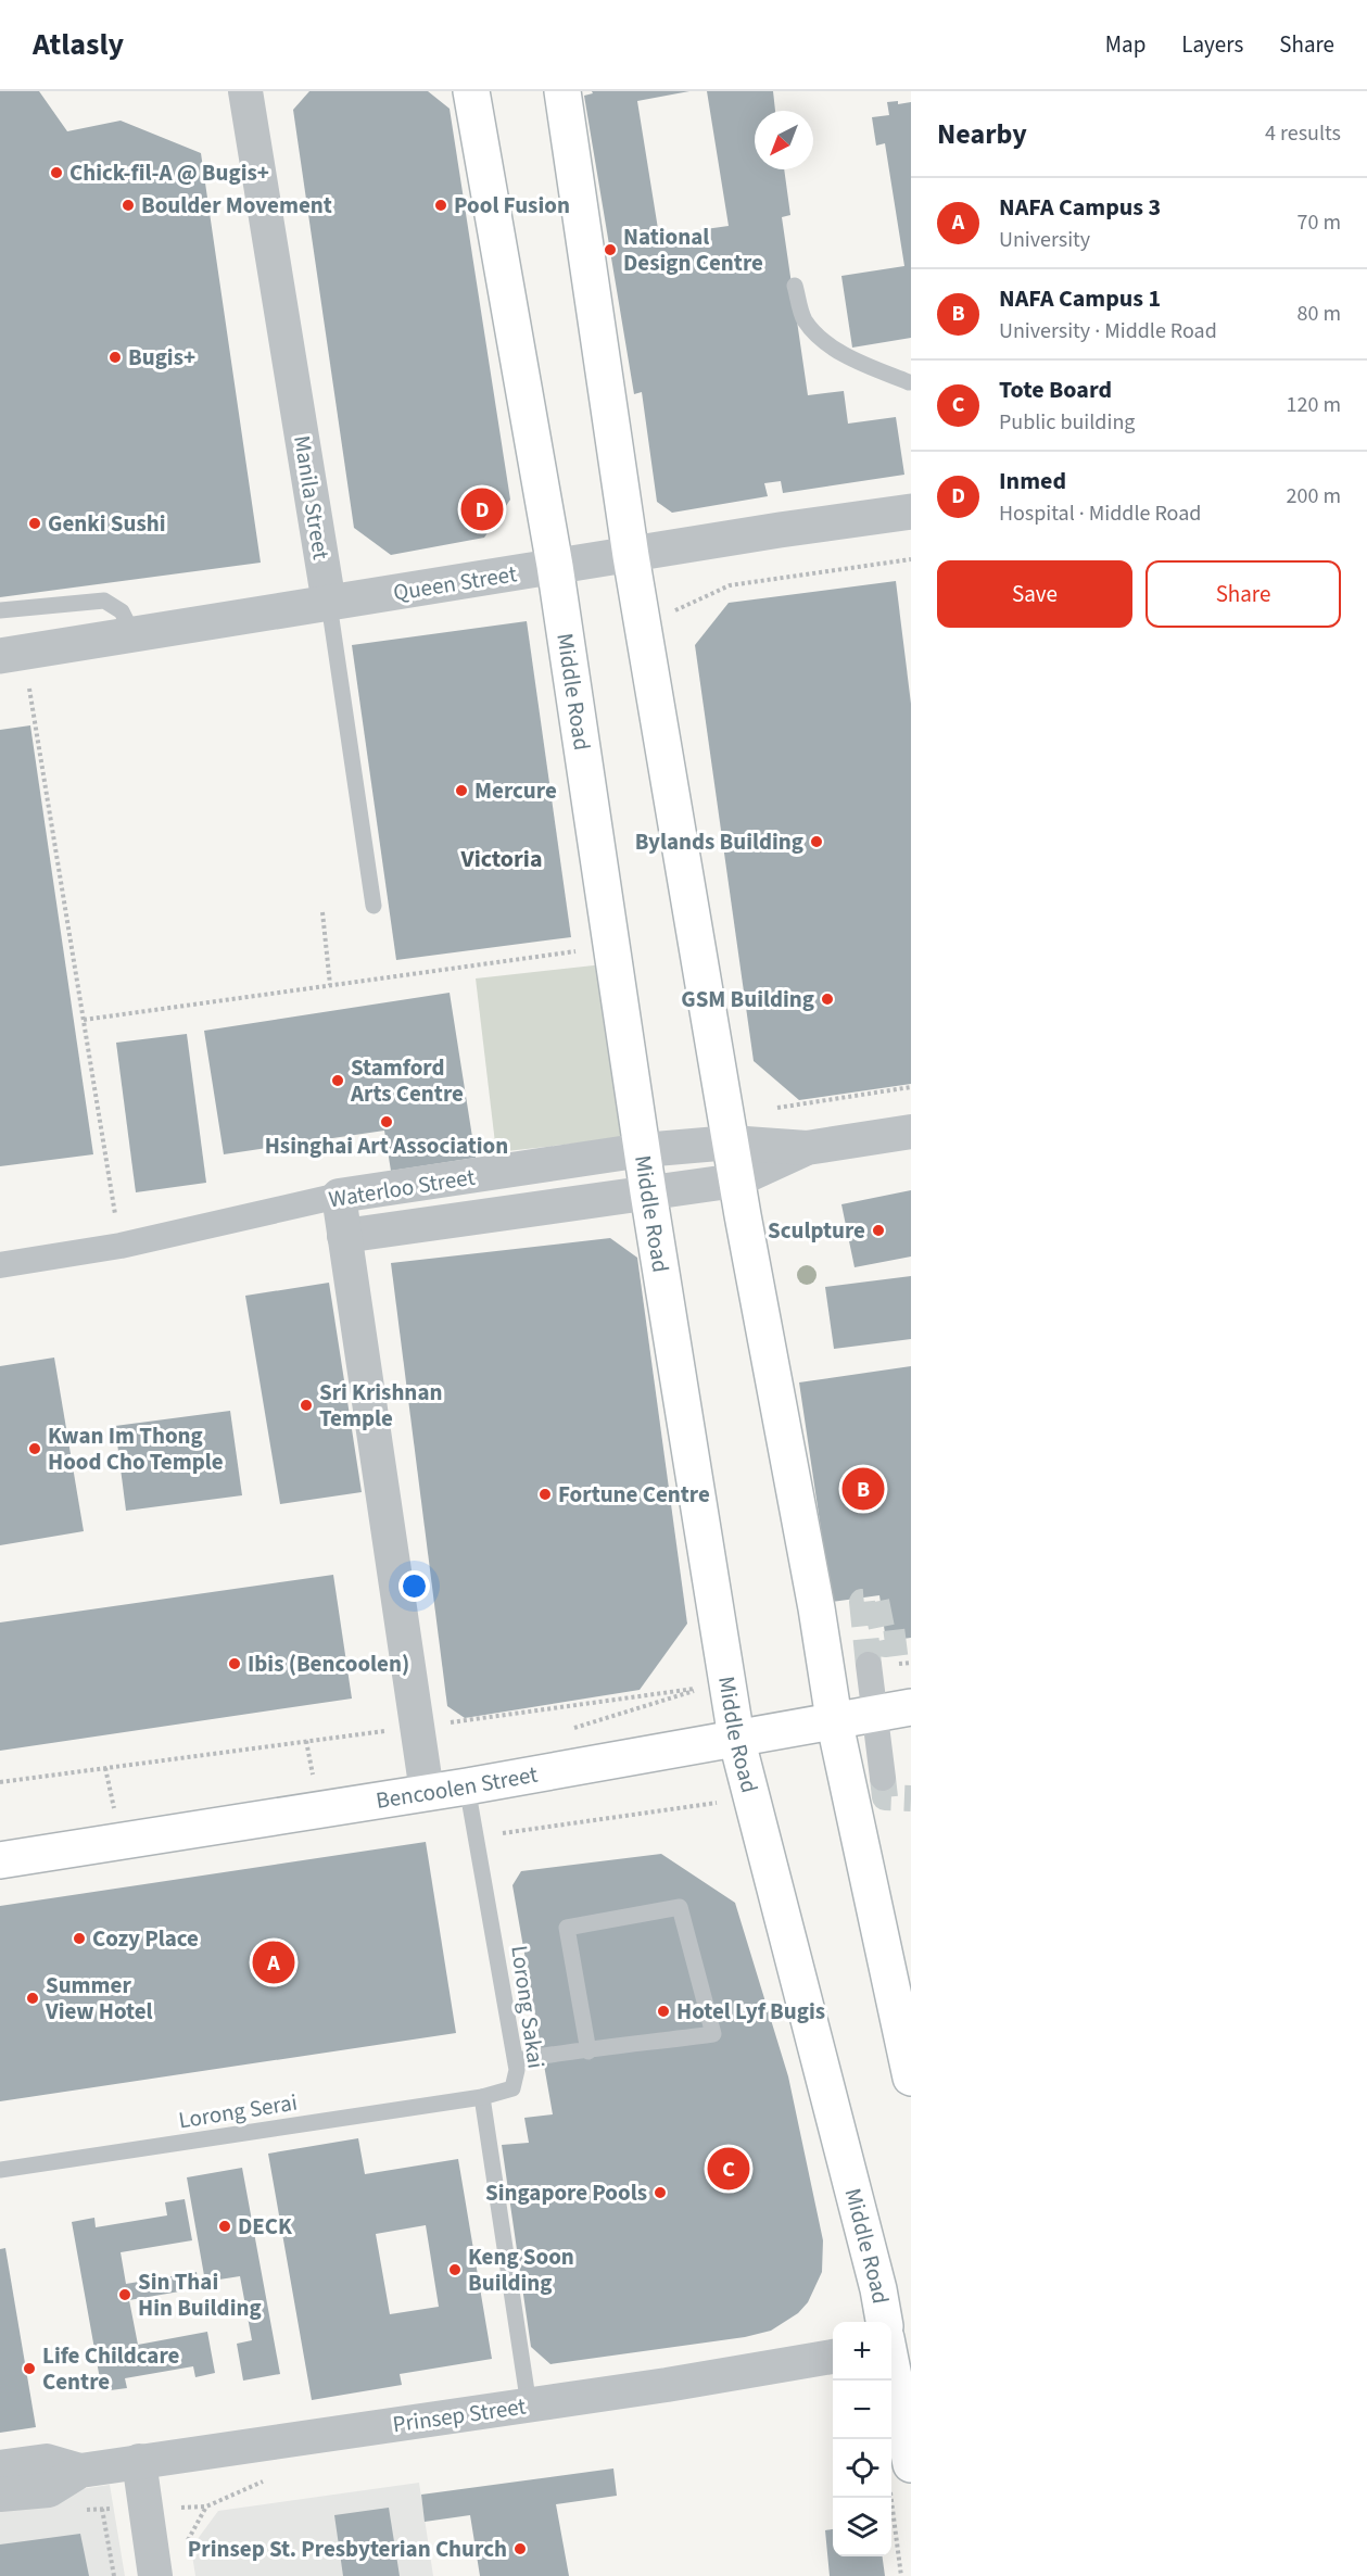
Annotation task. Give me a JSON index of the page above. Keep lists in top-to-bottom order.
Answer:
{
  "streets": {
    "main road": ["Middle Road", "Bencoolen Street"],
    "street": [
      "Manila Street",
      "Queen Street",
      "Waterloo Street",
      "Prinsep Street"
    ],
    "lane": ["Lorong Sakai", "Lorong Serai"]
  },
  "crossings": [
    ["Manila Street", "Queen Street"],
    ["Queen Street", "Middle Road"],
    ["Middle Road", "Waterloo Street"],
    ["Middle Road", "Bencoolen Street"],
    ["Bencoolen Street", "Lorong Sakai"],
    ["Lorong Sakai", "Lorong Serai"]
  ],
  "districts": ["Victoria"],
  "places": [
    "Chick-fil-A @ Bugis+",
    "Boulder Movement",
    "Pool Fusion",
    "National Design Centre",
    "Bugis+",
    "Genki Sushi",
    "Mercure",
    "Bylands Building",
    "GSM Building",
    "Stamford Arts Centre",
    "Hsinghai Art Association",
    "Sculpture",
    "Sri Krishnan Temple",
    "Kwan Im Thong Hood Cho Temple",
    "Fortune Centre",
    "Ibis (Bencoolen)",
    "Cozy Place",
    "Summer View Hotel",
    "Hotel Lyf Bugis",
    "Singapore Pools",
    "DECK",
    "Keng Soon Building",
    "Sin Thai Hin Building",
    "Life Childcare Centre",
    "Prinsep St. Presbyterian Church"
  ],
  "north": "bottom left",
  "page": {
    "header": "Atlasly",
    "nav": ["Map", "Layers", "Share"],
    "heading": ["Nearby", "4 results"],
    "list": [
      {
        "mark": "A",
        "name": "NAFA Campus 3",
        "note": "University",
        "value": "70 m"
      },
      {
        "mark": "B",
        "name": "NAFA Campus 1",
        "note": "University · Middle Road",
        "value": "80 m"
      },
      {
        "mark": "C",
        "name": "Tote Board",
        "note": "Public building",
        "value": "120 m"
      },
      {
        "mark": "D",
        "name": "Inmed",
        "note": "Hospital · Middle Road",
        "value": "200 m"
      }
    ],
    "pins": [
      "D",
      "B",
      "A",
      "C"
    ],
    "buttons": ["Save", "Share"],
    "map_buttons": ["+", "−"]
  }
}
